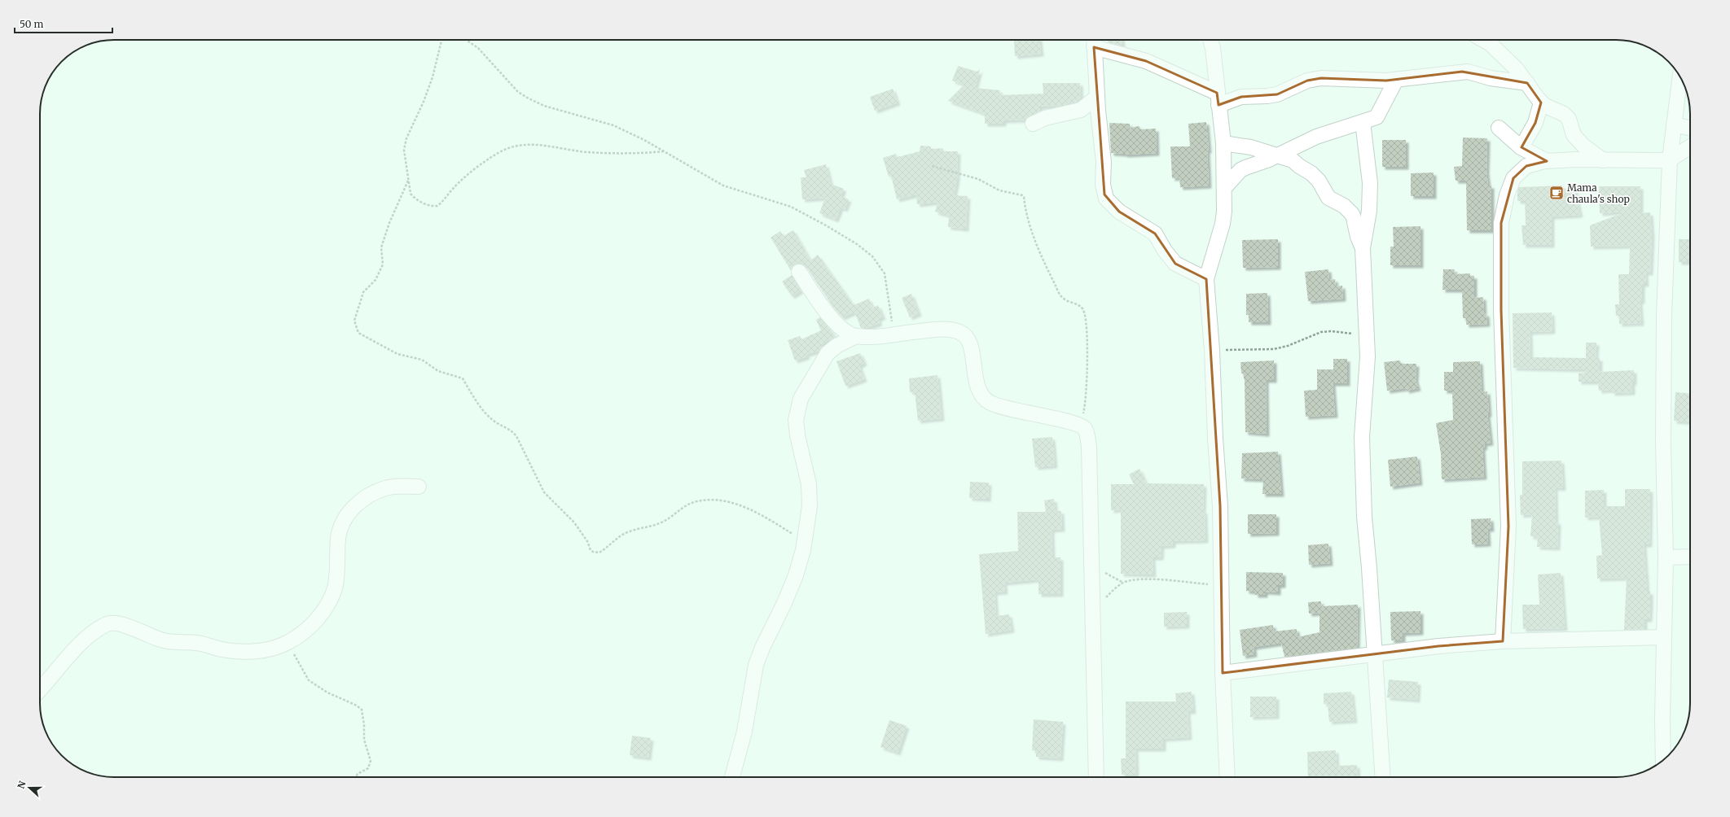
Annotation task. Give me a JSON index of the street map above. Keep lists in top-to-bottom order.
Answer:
{
  "places": {
    "cafe": ["Mama chaula's shop"]
  },
  "scale_bar": "50 m",
  "north": "left"
}
